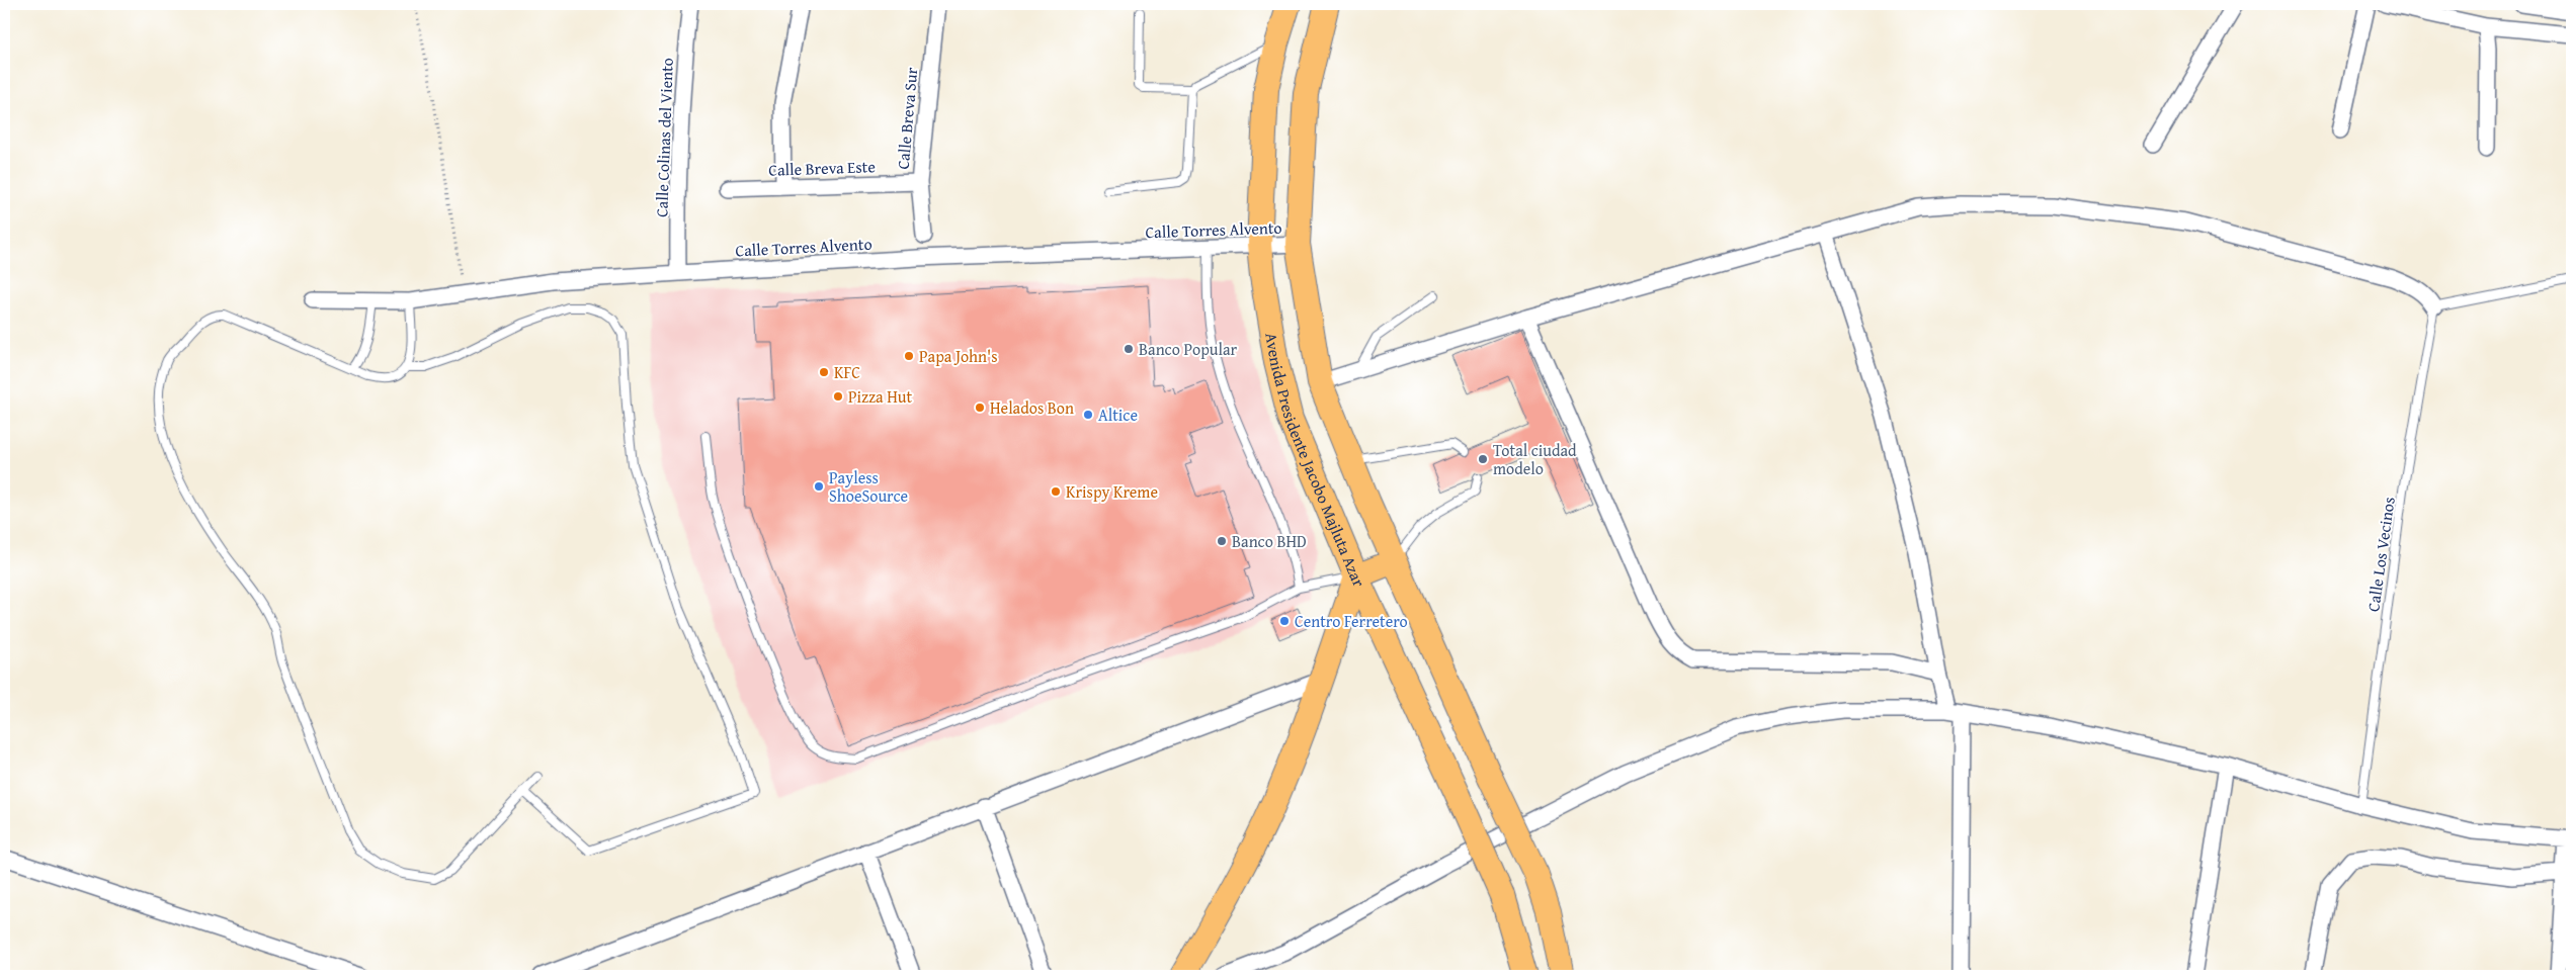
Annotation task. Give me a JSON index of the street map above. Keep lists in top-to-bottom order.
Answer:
{
  "streets": {
    "main road": ["Avenida Presidente Jacobo Majluta Azar"],
    "street": [
      "Calle Breva Sur",
      "Calle Colinas del Viento",
      "Calle Breva Este",
      "Calle Torres Alvento"
    ],
    "lane": ["Calle Los Vecinos"]
  },
  "crossings": [
    ["Calle Breva Sur", "Calle Breva Este"],
    ["Calle Colinas del Viento", "Calle Torres Alvento"],
    ["Calle Torres Alvento", "Avenida Presidente Jacobo Majluta Azar"]
  ],
  "places": [
    "Banco Popular",
    "Papa John's",
    "KFC",
    "Pizza Hut",
    "Helados Bon",
    "Altice",
    "Total ciudad modelo",
    "Payless ShoeSource",
    "Krispy Kreme",
    "Banco BHD",
    "Centro Ferretero"
  ]
}
